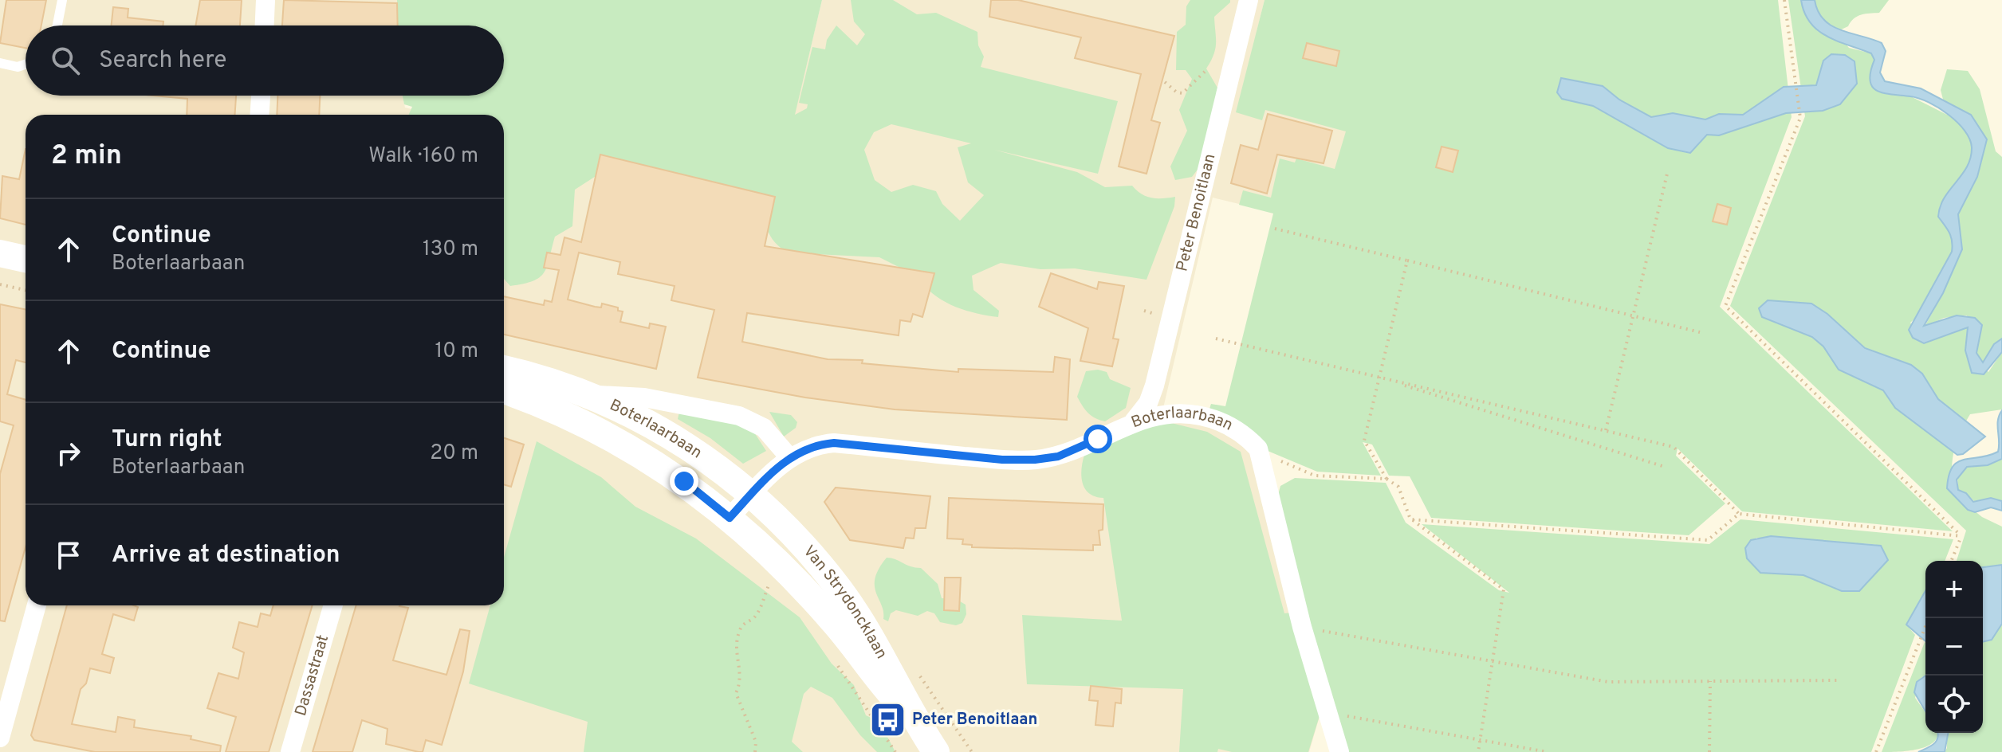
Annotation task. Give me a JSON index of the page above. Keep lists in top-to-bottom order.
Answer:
{
  "streets": {
    "main road": ["Boterlaarbaan", "Van Strydoncklaan"],
    "street": ["Peter Benoitlaan", "Dassastraat"]
  },
  "crossings": [
    ["Peter Benoitlaan", "Boterlaarbaan"],
    ["Boterlaarbaan", "Van Strydoncklaan"]
  ],
  "places": {
    "bus stop": ["Peter Benoitlaan"]
  },
  "page": {
    "search": "Search here",
    "heading": ["2 min", "Walk · 160 m"],
    "list": [
      ["Continue", "Boterlaarbaan", "130 m"],
      ["Continue", "10 m"],
      ["Turn right", "Boterlaarbaan", "20 m"],
      "Arrive at destination"
    ],
    "map_buttons": ["+", "−"]
  }
}
